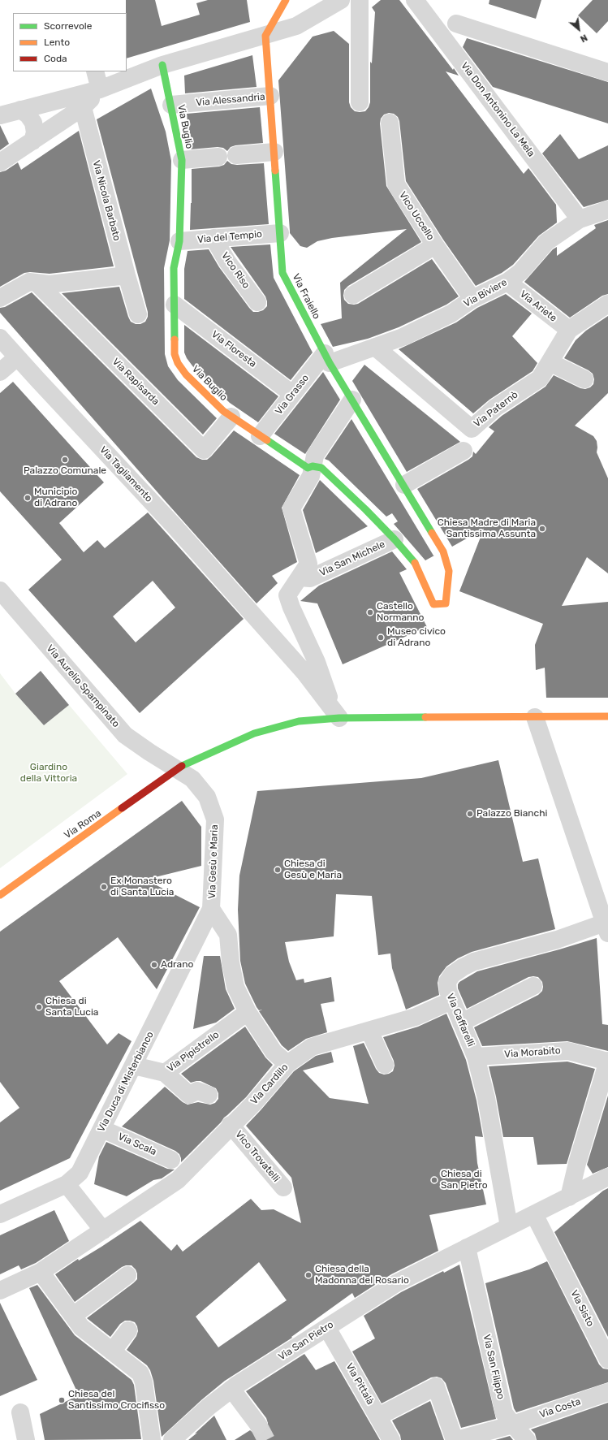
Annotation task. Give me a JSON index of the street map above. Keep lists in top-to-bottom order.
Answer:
{
  "streets": {
    "street": [
      "Via Alessandria",
      "Via Don Antonino La Mela",
      "Via Buglio",
      "Via Nicola Barbato",
      "Vico Uccello",
      "Via del Tempio",
      "Vico Riso",
      "Via Biviere",
      "Via Fraiello",
      "Via Ariete",
      "Via Floresta",
      "Via Rapisarda",
      "Via Grasso",
      "Via Paternò",
      "Via Tagliamento",
      "Via San Michele",
      "Via Aurelio Spampinato",
      "Via Roma",
      "Via Gesù e Maria",
      "Via Caffarelli",
      "Via Pipistrello",
      "Via Morabito",
      "Via Duca di Misterbianco",
      "Via Cardillo",
      "Via Scala",
      "Vico Trovatelli",
      "Via Sisto",
      "Via San Pietro",
      "Via San Filippo",
      "Via Pittalà",
      "Via Costa"
    ]
  },
  "crossings": [
    ["Via Alessandria", "Via Buglio"],
    ["Via Alessandria", "Via Fraiello"],
    ["Via Don Antonino La Mela", "Via Biviere"],
    ["Via Buglio", "Via del Tempio"],
    ["Via Buglio", "Via Fraiello"],
    ["Via Buglio", "Via Floresta"],
    ["Via Buglio", "Via Rapisarda"],
    ["Via Buglio", "Via Grasso"],
    ["Via Buglio", "Via San Michele"],
    ["Vico Uccello", "Via Biviere"],
    ["Via del Tempio", "Vico Riso"],
    ["Via del Tempio", "Via Fraiello"],
    ["Via Biviere", "Via Fraiello"],
    ["Via Biviere", "Via Ariete"],
    ["Via Biviere", "Via Grasso"],
    ["Via Biviere", "Via Paternò"],
    ["Via Fraiello", "Via Grasso"],
    ["Via Ariete", "Via Paternò"],
    ["Via Floresta", "Via Grasso"],
    ["Via Tagliamento", "Via Roma"],
    ["Via Aurelio Spampinato", "Via Roma"],
    ["Via Aurelio Spampinato", "Via Gesù e Maria"],
    ["Via Roma", "Via Gesù e Maria"],
    ["Via Gesù e Maria", "Via Pipistrello"],
    ["Via Gesù e Maria", "Via Duca di Misterbianco"],
    ["Via Gesù e Maria", "Via Cardillo"],
    ["Via Caffarelli", "Via Morabito"],
    ["Via Caffarelli", "Via Cardillo"],
    ["Via Caffarelli", "Via San Pietro"],
    ["Via Pipistrello", "Via Duca di Misterbianco"],
    ["Via Duca di Misterbianco", "Via Scala"],
    ["Via Cardillo", "Vico Trovatelli"],
    ["Via Sisto", "Via San Pietro"],
    ["Via San Pietro", "Via San Filippo"],
    ["Via San Pietro", "Via Pittalà"],
    ["Via San Filippo", "Via Costa"]
  ],
  "parks": ["Giardino della Vittoria"],
  "places": [
    "Palazzo Comunale",
    "Municipio di Adrano",
    "Chiesa Madre di Maria Santissima Assunta",
    "Castello Normanno",
    "Museo civico di Adrano",
    "Palazzo Bianchi",
    "Chiesa di Gesù e Maria",
    "Ex Monastero di Santa Lucia",
    "Adrano",
    "Chiesa di Santa Lucia",
    "Chiesa di San Pietro",
    "Chiesa della Madonna del Rosario",
    "Chiesa del Santissimo Crocifisso"
  ],
  "legend": ["Scorrevole", "Lento", "Coda"],
  "north": "bottom right"
}
